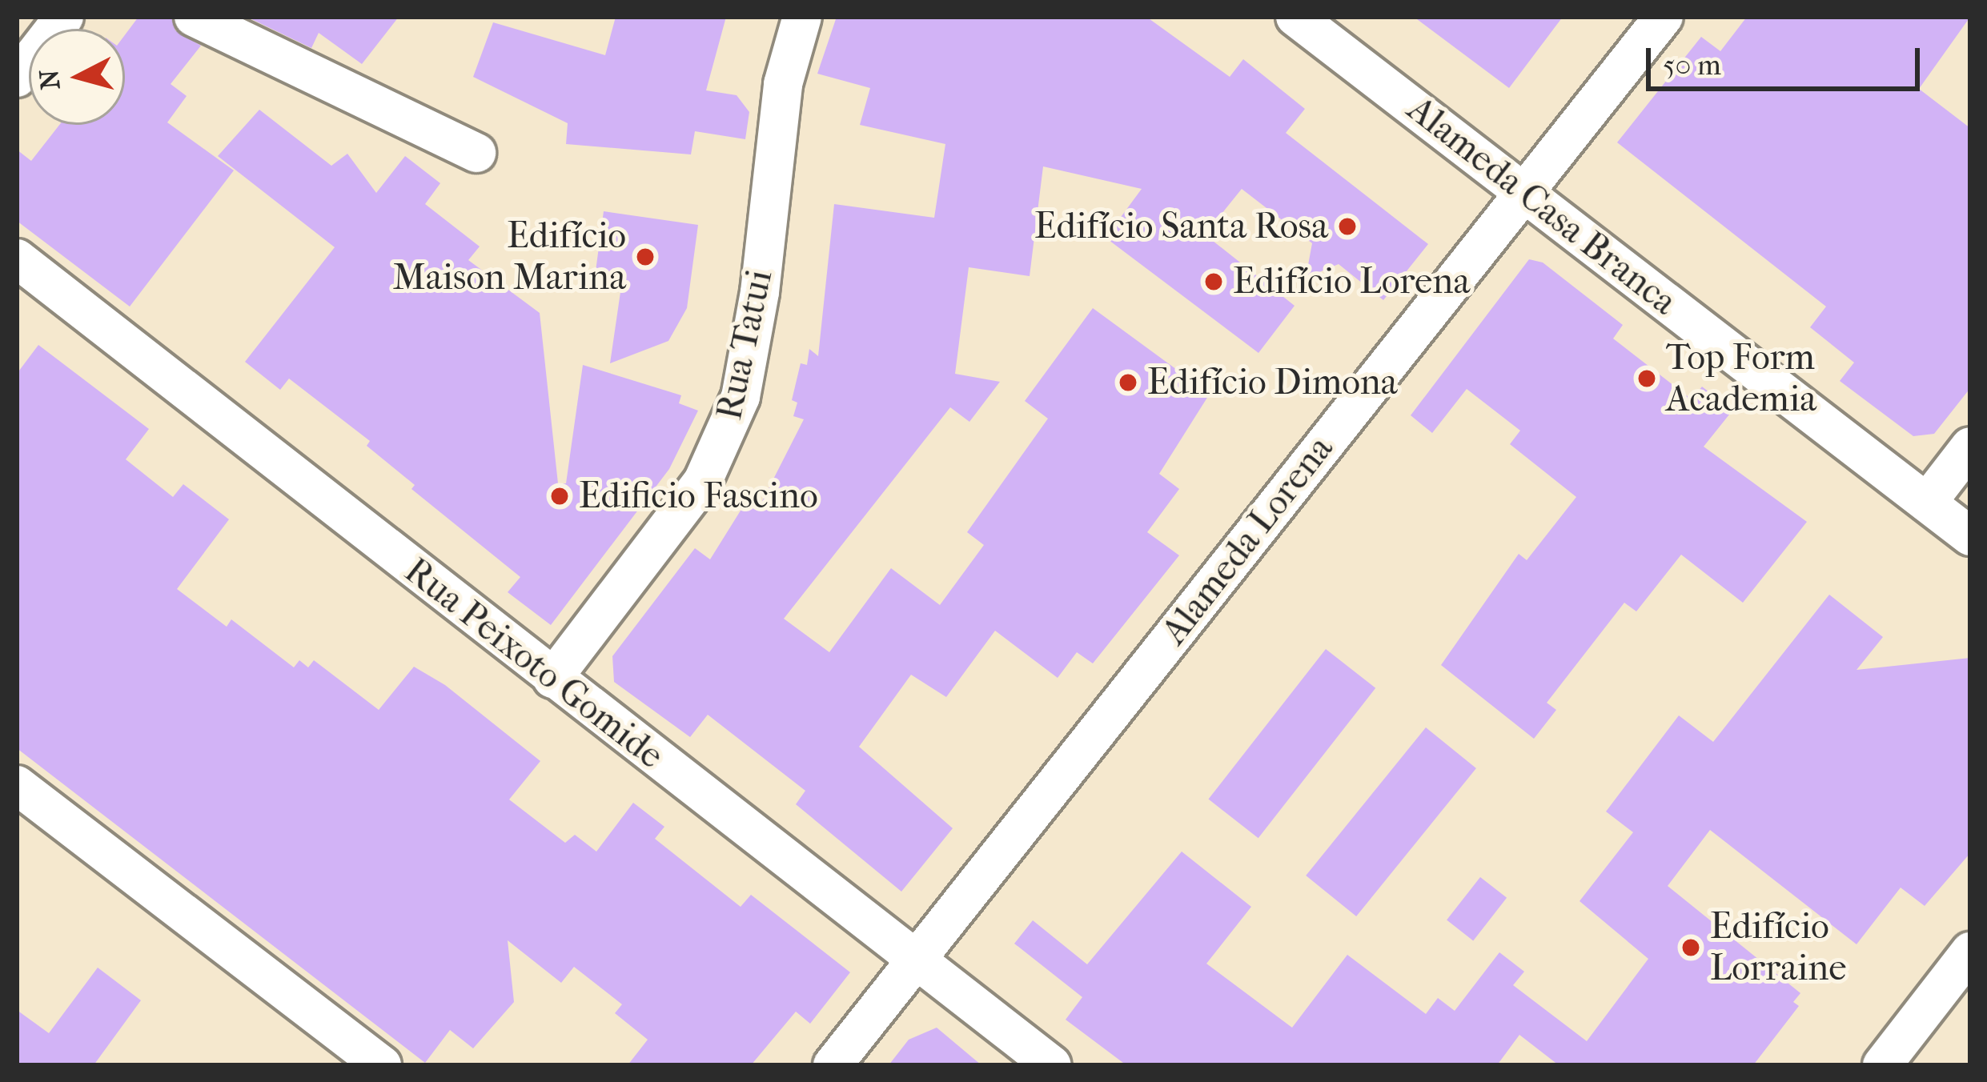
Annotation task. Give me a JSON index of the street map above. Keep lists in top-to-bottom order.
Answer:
{
  "streets": {
    "street": [
      "Alameda Casa Branca",
      "Rua Tatui",
      "Alameda Lorena",
      "Rua Peixoto Gomide"
    ]
  },
  "crossings": [
    ["Alameda Casa Branca", "Alameda Lorena"],
    ["Rua Tatui", "Rua Peixoto Gomide"],
    ["Alameda Lorena", "Rua Peixoto Gomide"]
  ],
  "places": [
    "Edifício Santa Rosa",
    "Edifício Maison Marina",
    "Edifício Lorena",
    "Top Form Academia",
    "Edifício Dimona",
    "Edificio Fascino",
    "Edifício Lorraine"
  ],
  "scale_bar": "50 m",
  "north": "left"
}
